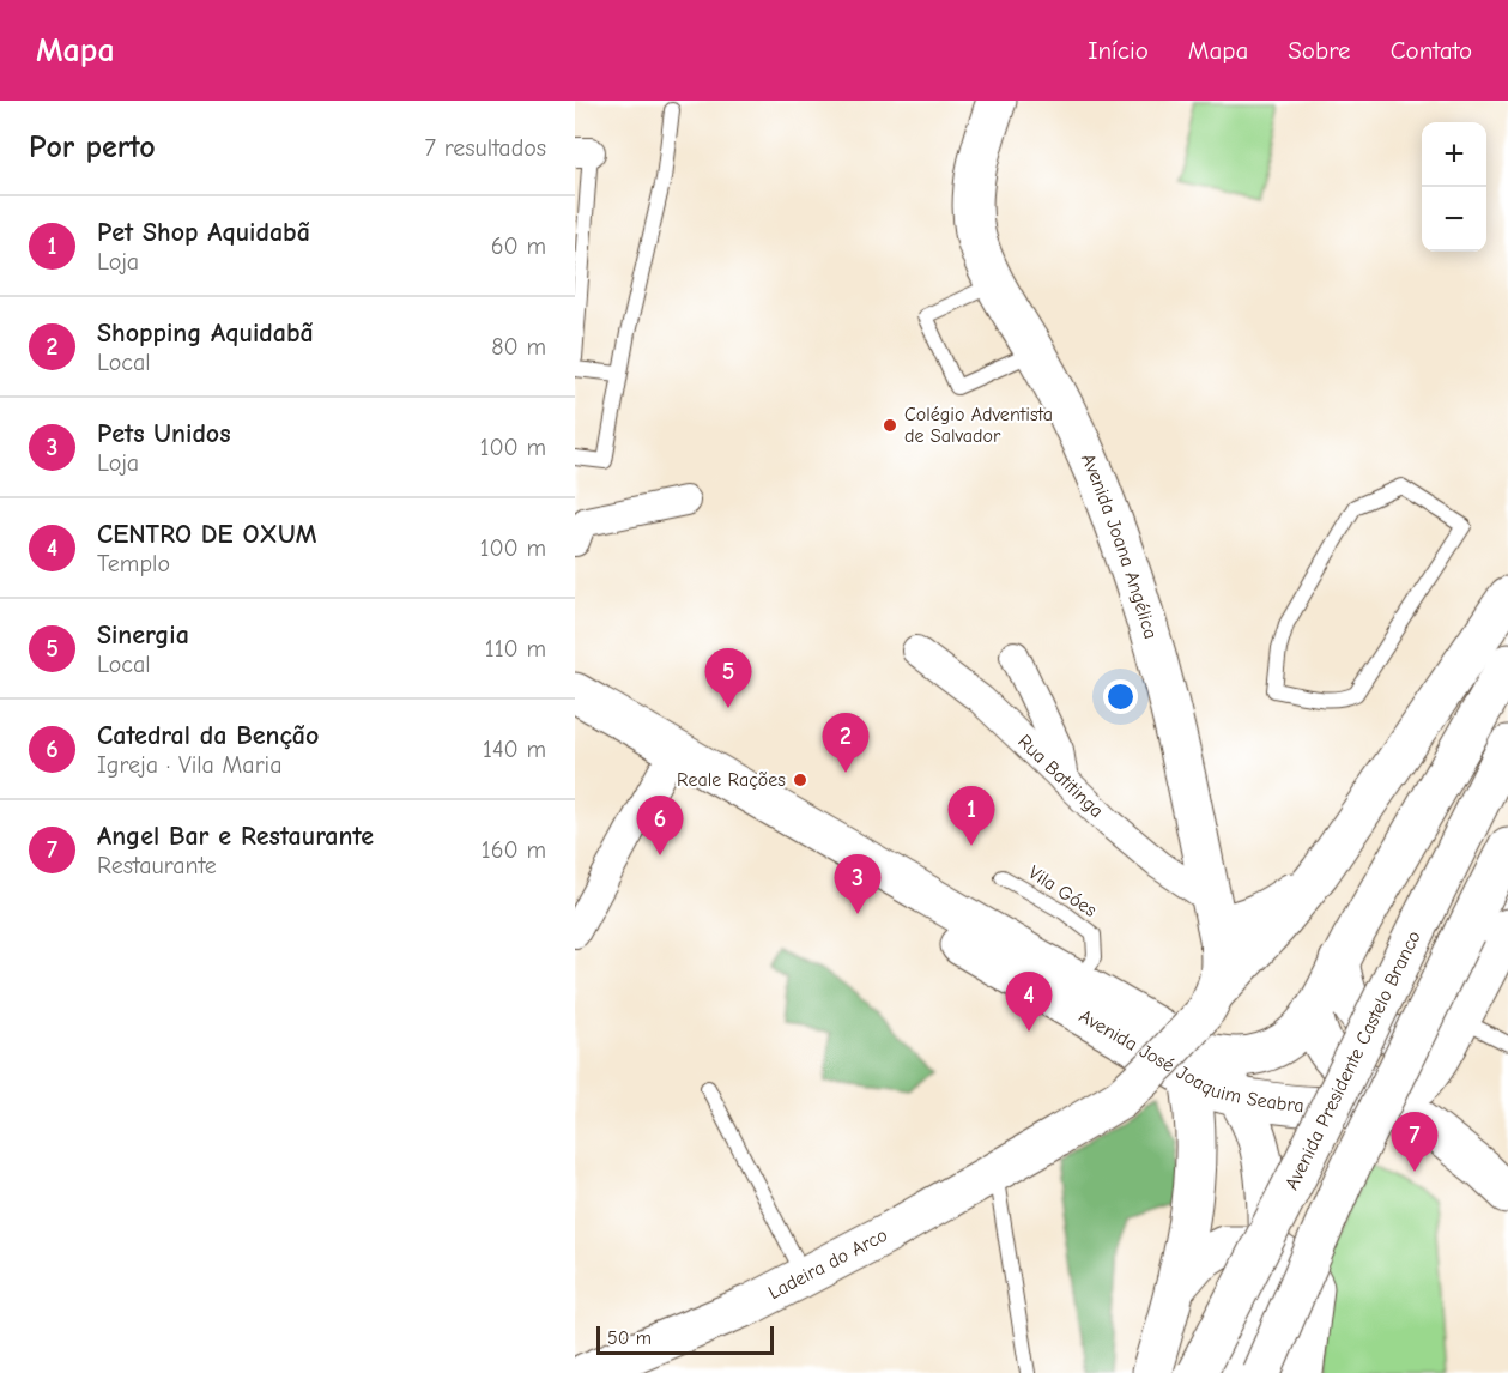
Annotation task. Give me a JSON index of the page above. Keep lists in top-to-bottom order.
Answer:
{
  "streets": {
    "main road": [
      "Avenida Joana Angélica",
      "Avenida José Joaquim Seabra",
      "Avenida Presidente Castelo Branco",
      "Ladeira do Arco"
    ],
    "street": ["Rua Batitinga"],
    "lane": ["Vila Góes"]
  },
  "crossings": [
    ["Avenida Joana Angélica", "Rua Batitinga"],
    ["Avenida Joana Angélica", "Ladeira do Arco"],
    ["Vila Góes", "Avenida José Joaquim Seabra"]
  ],
  "places": ["Colégio Adventista de Salvador", "Reale Rações"],
  "scale_bar": "50 m",
  "page": {
    "header": "Mapa",
    "nav": [
      "Início",
      "Mapa",
      "Sobre",
      "Contato"
    ],
    "heading": ["Por perto", "7 resultados"],
    "map_buttons": ["+", "−"],
    "list": [
      {
        "mark": "1",
        "name": "Pet Shop Aquidabã",
        "note": "Loja",
        "value": "60 m"
      },
      {
        "mark": "2",
        "name": "Shopping Aquidabã",
        "note": "Local",
        "value": "80 m"
      },
      {
        "mark": "3",
        "name": "Pets Unidos",
        "note": "Loja",
        "value": "100 m"
      },
      {
        "mark": "4",
        "name": "CENTRO DE OXUM",
        "note": "Templo",
        "value": "100 m"
      },
      {
        "mark": "5",
        "name": "Sinergia",
        "note": "Local",
        "value": "110 m"
      },
      {
        "mark": "6",
        "name": "Catedral da Benção",
        "note": "Igreja · Vila Maria",
        "value": "140 m"
      },
      {
        "mark": "7",
        "name": "Angel Bar e Restaurante",
        "note": "Restaurante",
        "value": "160 m"
      }
    ],
    "pins": [
      "5",
      "2",
      "1",
      "6",
      "3",
      "4",
      "7"
    ],
    "scale": "50 m"
  }
}
